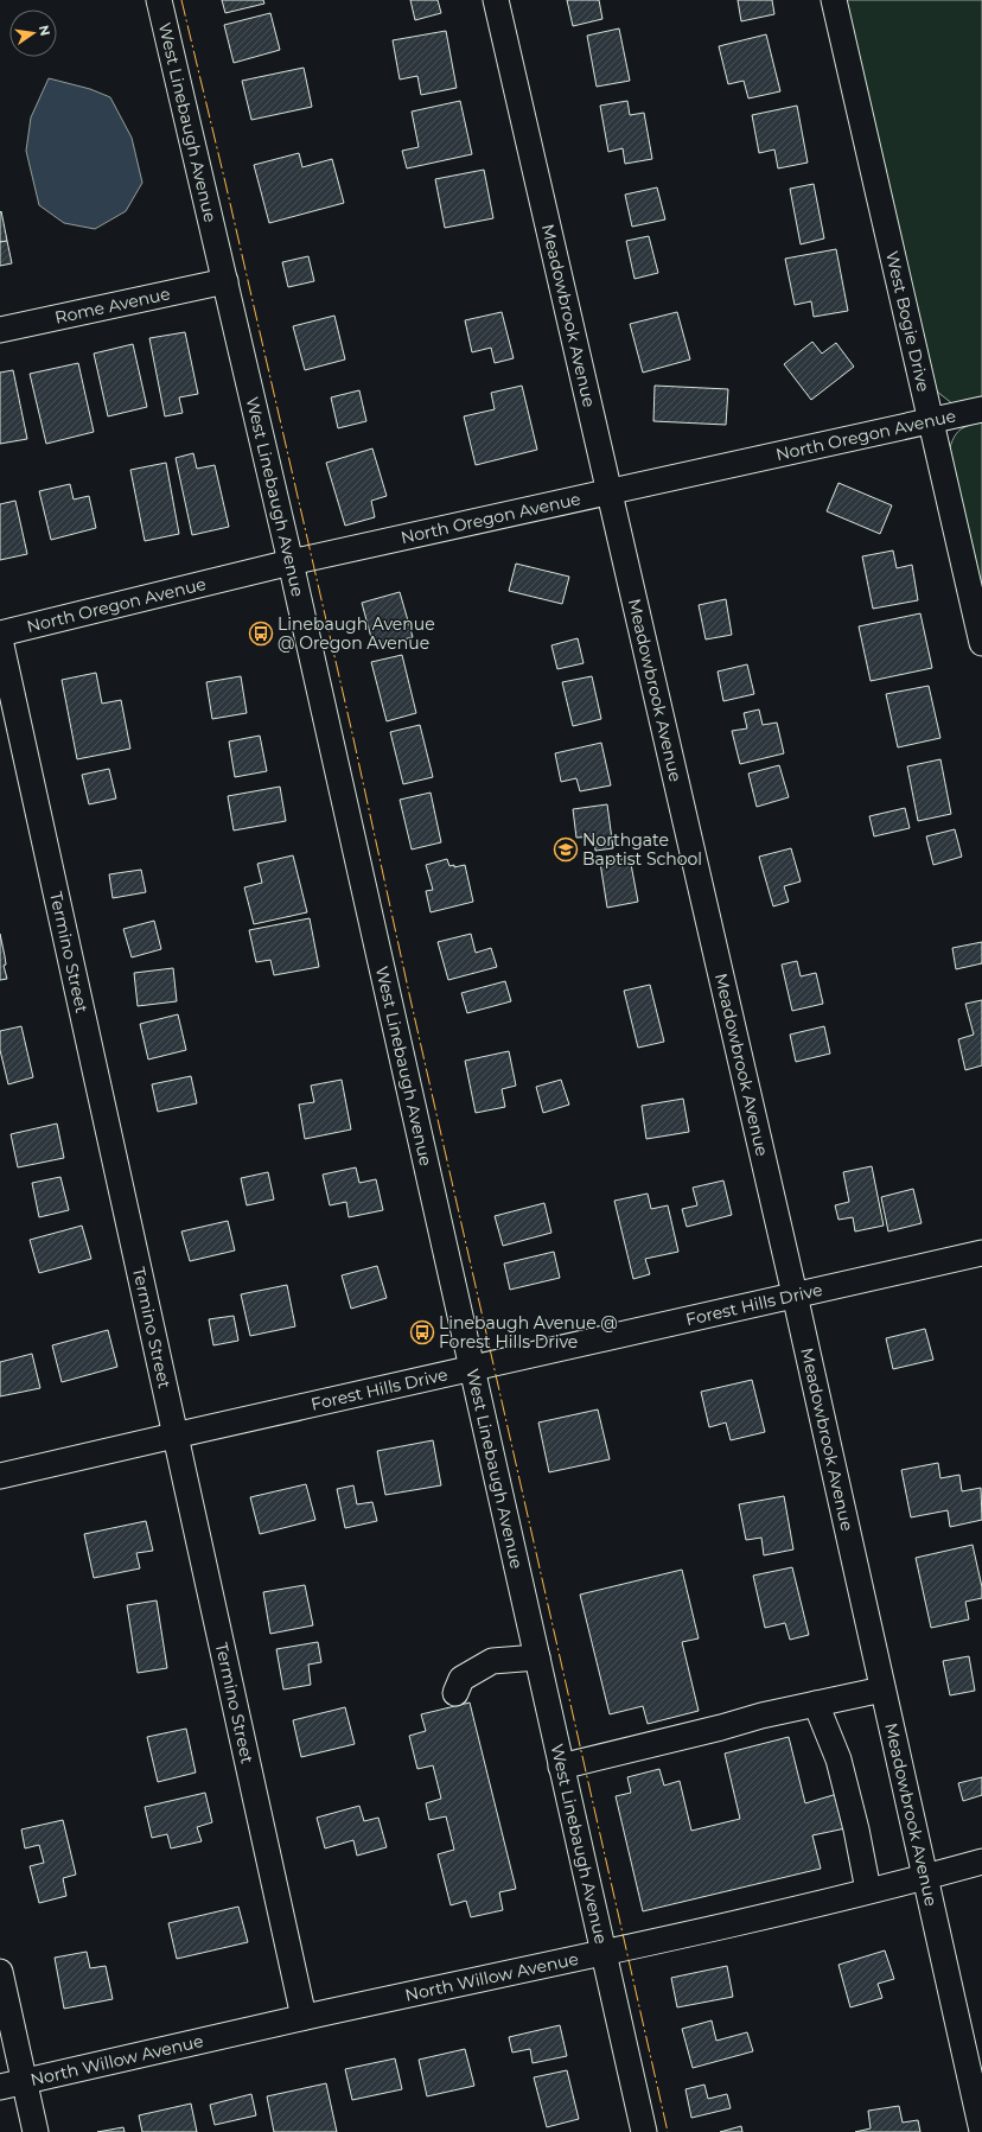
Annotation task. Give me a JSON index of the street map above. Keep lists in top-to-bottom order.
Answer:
{
  "streets": {
    "street": [
      "West Linebaugh Avenue",
      "Rome Avenue",
      "Meadowbrook Avenue",
      "West Bogie Drive",
      "North Oregon Avenue",
      "Termino Street",
      "Forest Hills Drive",
      "North Willow Avenue"
    ]
  },
  "crossings": [
    ["West Linebaugh Avenue", "Rome Avenue"],
    ["West Linebaugh Avenue", "North Oregon Avenue"],
    ["West Linebaugh Avenue", "Forest Hills Drive"],
    ["West Linebaugh Avenue", "North Willow Avenue"],
    ["Meadowbrook Avenue", "North Oregon Avenue"],
    ["Meadowbrook Avenue", "Forest Hills Drive"],
    ["Meadowbrook Avenue", "North Willow Avenue"],
    ["West Bogie Drive", "North Oregon Avenue"],
    ["Termino Street", "Forest Hills Drive"],
    ["Termino Street", "North Willow Avenue"]
  ],
  "places": {
    "bus stop": ["Linebaugh Avenue @ Oregon Avenue", "Linebaugh Avenue @ Forest Hills Drive"],
    "school or university": ["Northgate Baptist School"]
  },
  "north": "right"
}
